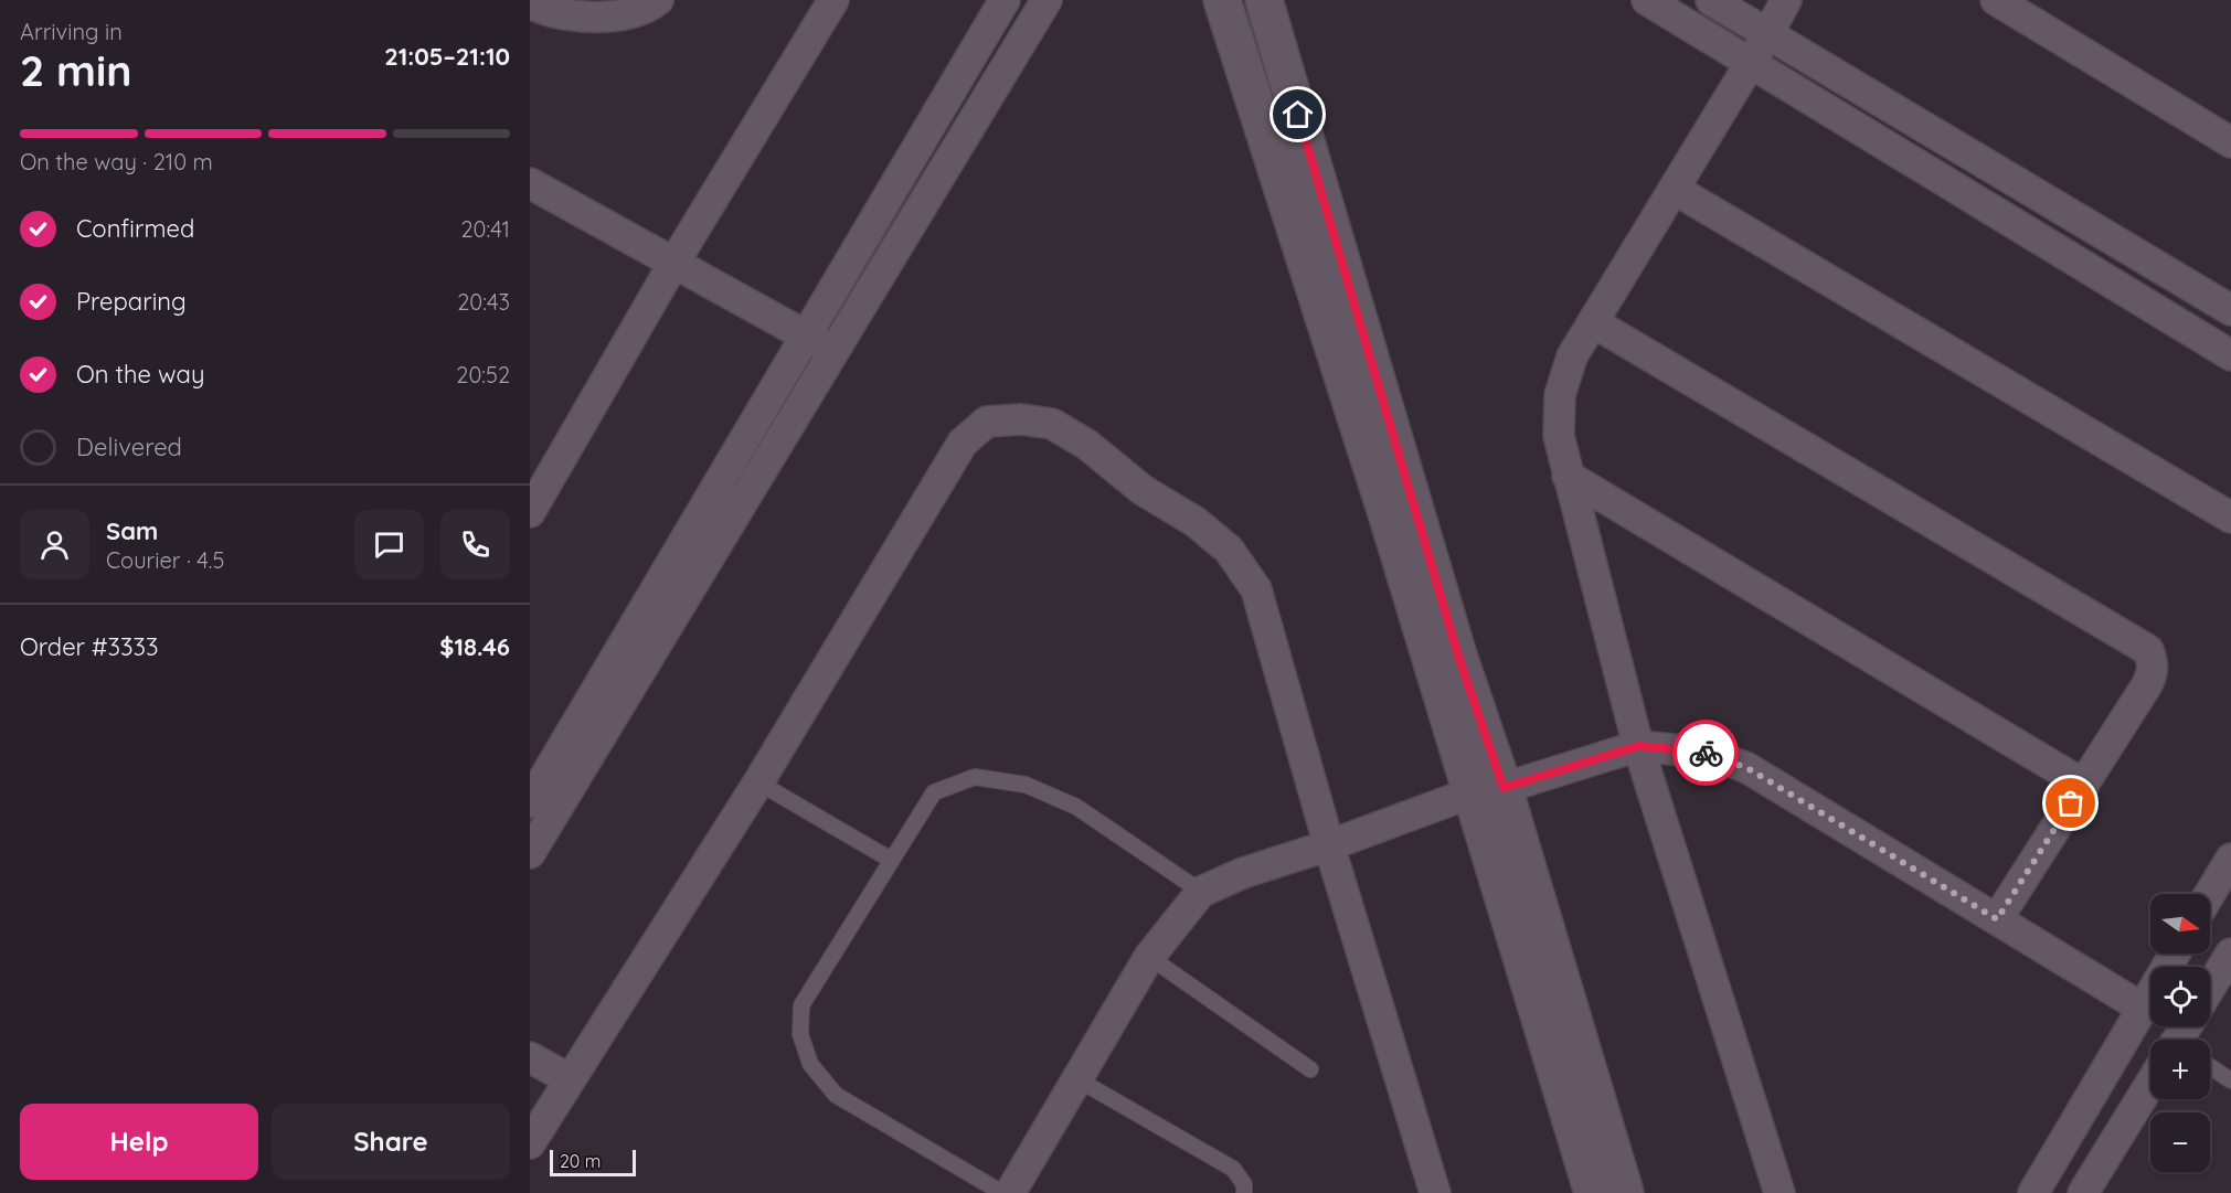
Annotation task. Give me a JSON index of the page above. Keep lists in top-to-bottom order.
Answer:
{
  "scale_bar": "20 m",
  "north": "right",
  "page": {
    "heading": ["2 min", "Arriving in", "21:05–21:10"],
    "panel": [
      "Sam",
      "Courier · 4.5",
      "Order #3333",
      "$18.46"
    ],
    "bar": "On the way · 210 m",
    "list": [
      ["Confirmed", "20:41"],
      ["Preparing", "20:43"],
      ["On the way", "20:52"],
      "Delivered"
    ],
    "map_buttons": ["+", "−"],
    "buttons": ["Help", "Share"],
    "scale": "20 m"
  }
}
